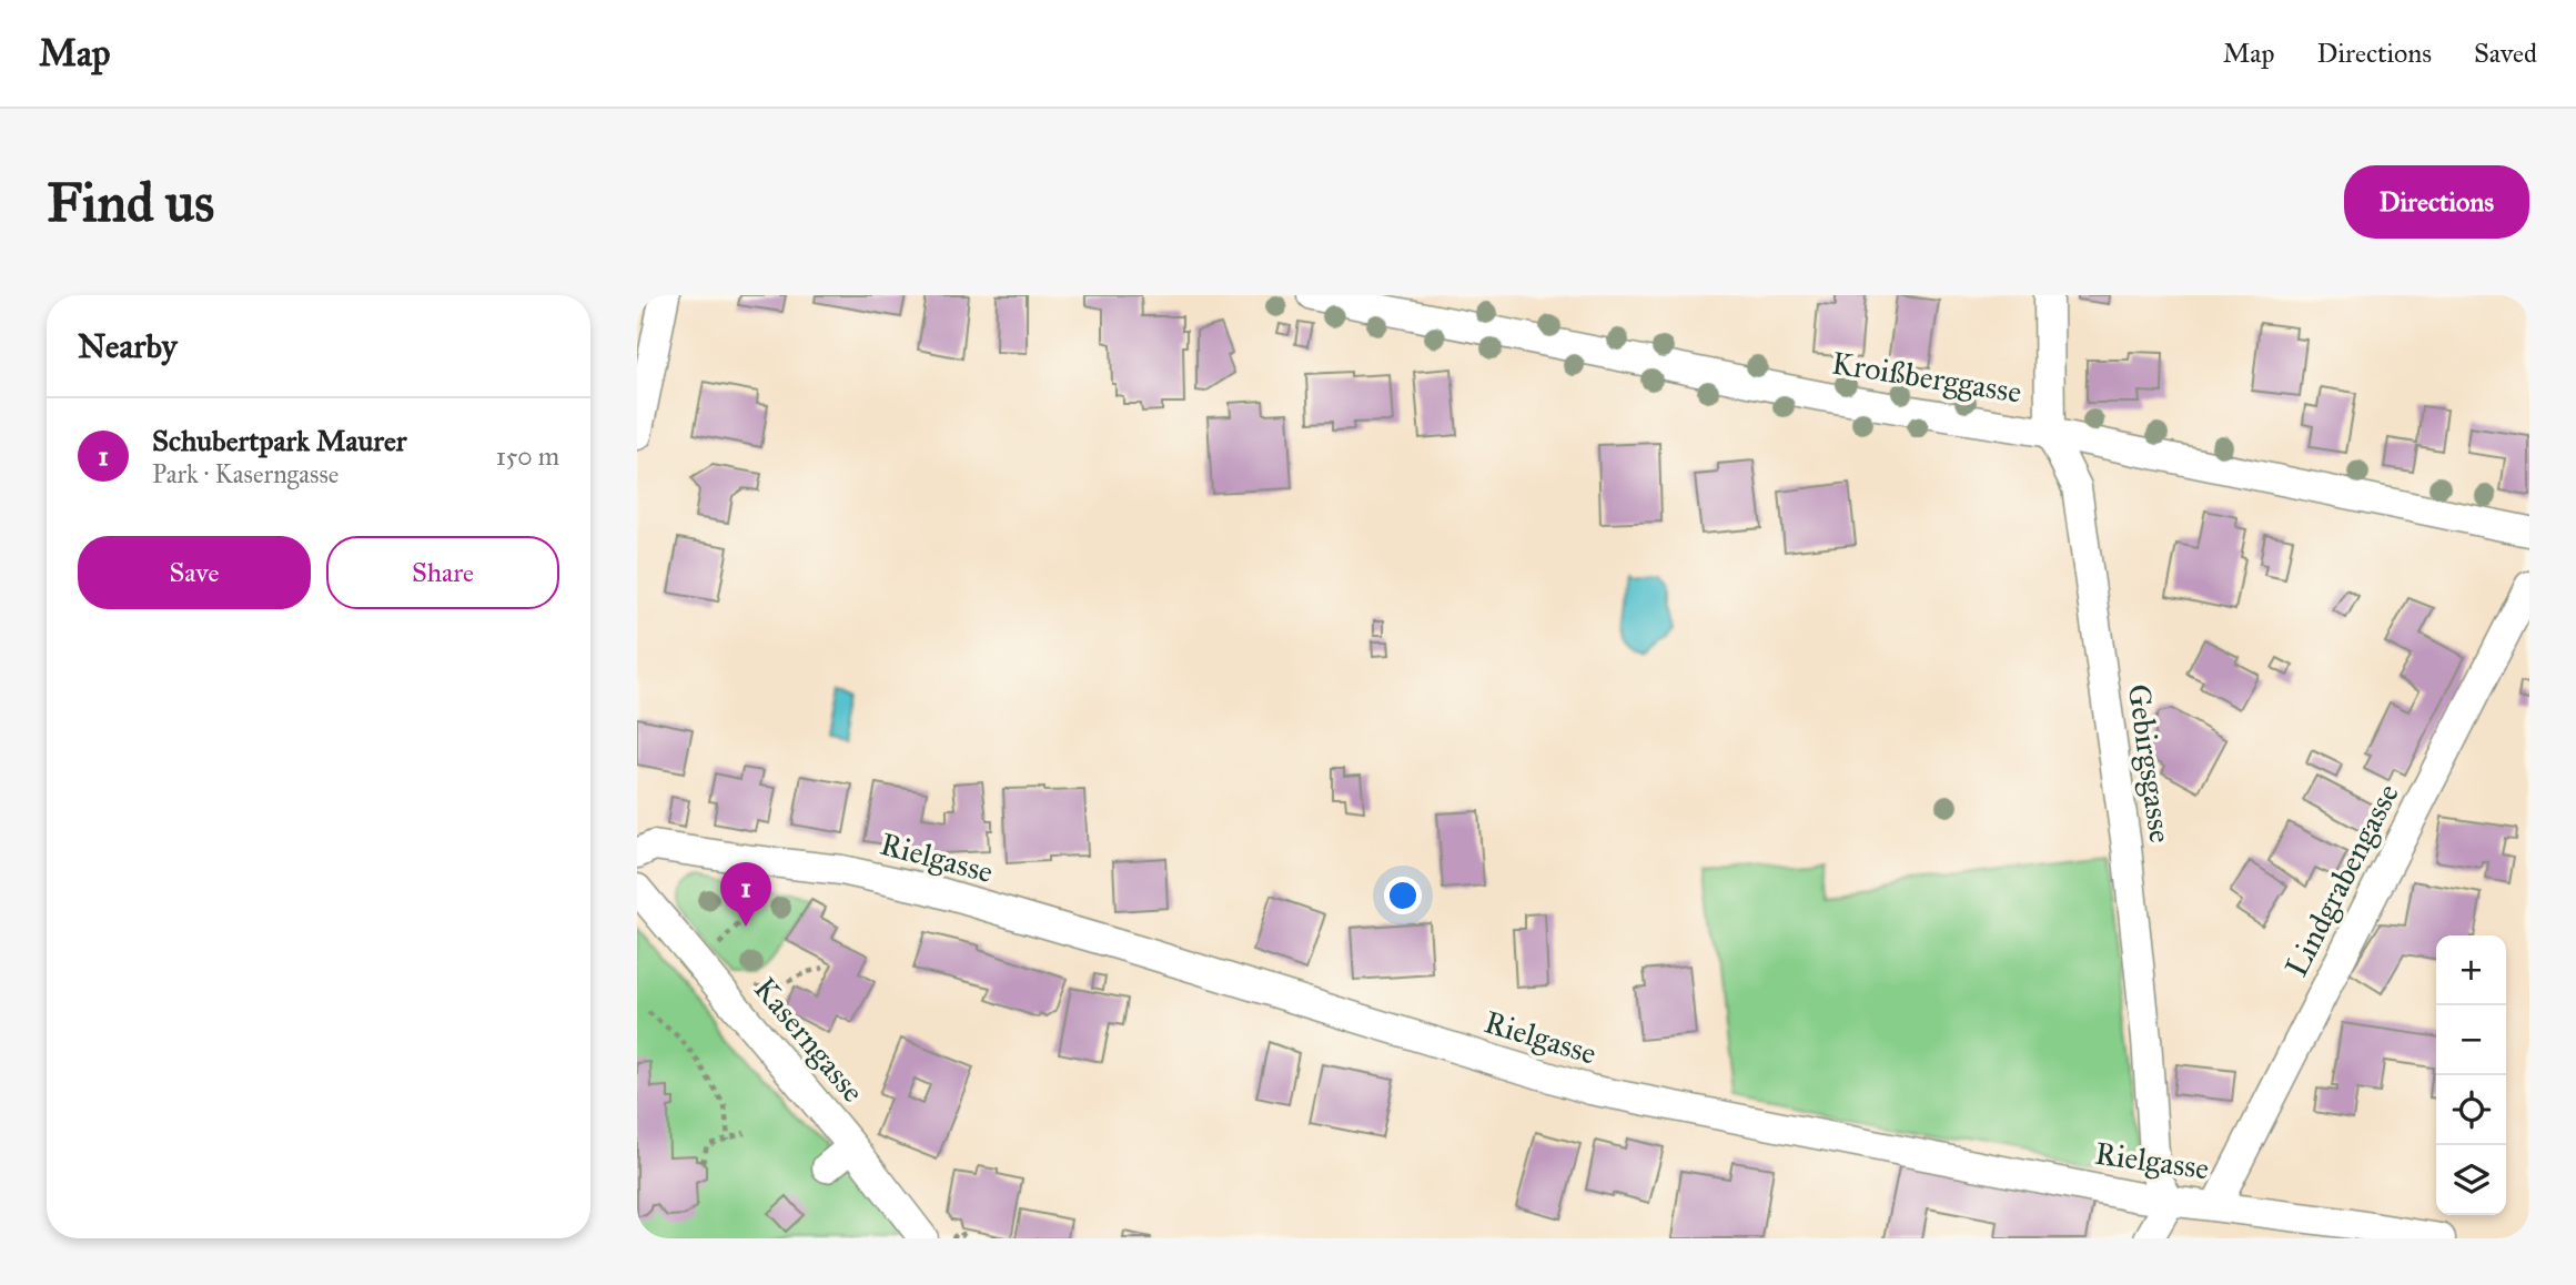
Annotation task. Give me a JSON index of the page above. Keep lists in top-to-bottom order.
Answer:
{
  "streets": {
    "street": [
      "Kroißberggasse",
      "Gebirgsgasse",
      "Rielgasse",
      "Lindgrabengasse",
      "Kaserngasse"
    ]
  },
  "crossings": [
    ["Kroißberggasse", "Gebirgsgasse"],
    ["Gebirgsgasse", "Rielgasse"],
    ["Rielgasse", "Lindgrabengasse"]
  ],
  "page": {
    "header": "Map",
    "nav": ["Map", "Directions", "Saved"],
    "buttons": [
      "Directions",
      ["Save", "Share"]
    ],
    "title": "Find us",
    "heading": "Nearby",
    "list": [
      {
        "mark": "1",
        "name": "Schubertpark Maurer",
        "note": "Park · Kaserngasse",
        "value": "150 m"
      }
    ],
    "pins": "1",
    "map_buttons": ["+", "−"]
  }
}
